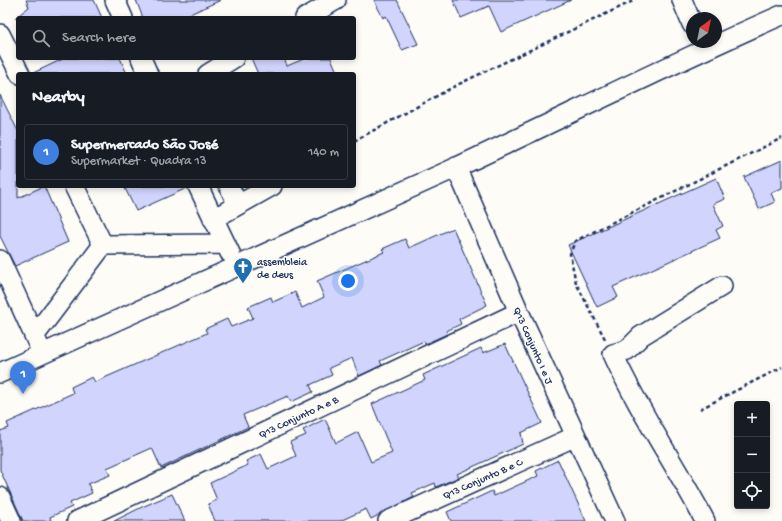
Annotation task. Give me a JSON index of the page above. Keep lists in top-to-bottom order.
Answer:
{
  "streets": {
    "street": ["Q13 Conjunto I e J", "Q13 Conjunto A e B", "Q13 Conjunto B e C"]
  },
  "crossings": [
    ["Q13 Conjunto I e J", "Q13 Conjunto A e B"],
    ["Q13 Conjunto I e J", "Q13 Conjunto B e C"]
  ],
  "places": {
    "church": ["assembleia de deus"]
  },
  "north": "top right",
  "page": {
    "search": "Search here",
    "heading": "Nearby",
    "list": [
      {
        "mark": "1",
        "name": "Supermercado São José",
        "note": "Supermarket · Quadra 13",
        "value": "140 m"
      }
    ],
    "pins": "1",
    "map_buttons": ["+", "−"]
  }
}
